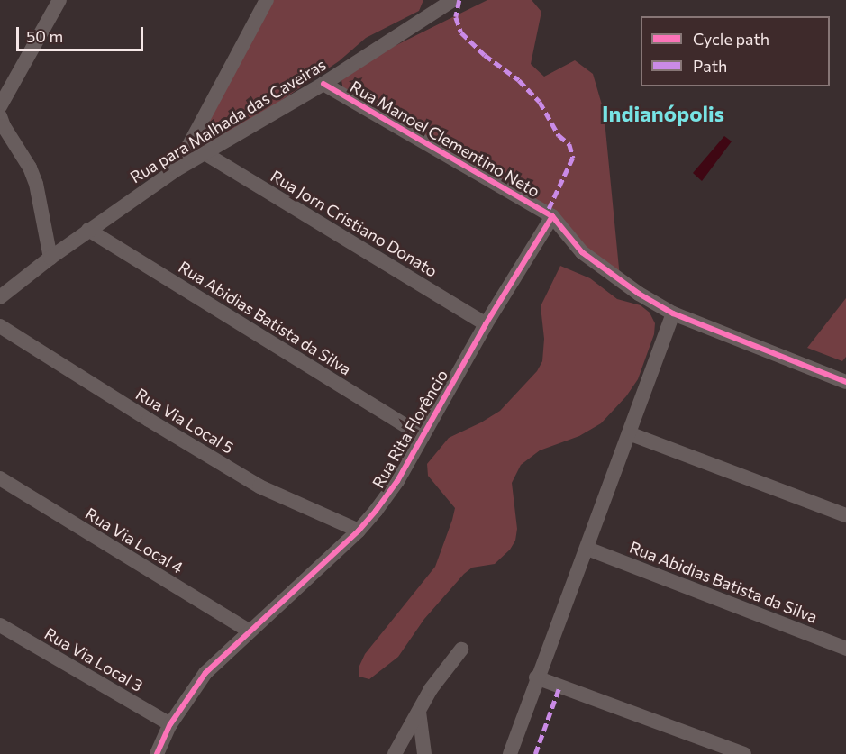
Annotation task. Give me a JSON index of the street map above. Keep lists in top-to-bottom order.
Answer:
{
  "streets": {
    "street": [
      "Rua para Malhada das Caveiras",
      "Rua Manoel Clementino Neto",
      "Rua Jorn Cristiano Donato",
      "Rua Abidias Batista da Silva",
      "Rua Via Local 5",
      "Rua Rita Florêncio",
      "Rua Via Local 4",
      "Rua Via Local 3"
    ]
  },
  "crossings": [
    ["Rua para Malhada das Caveiras", "Rua Manoel Clementino Neto"],
    ["Rua para Malhada das Caveiras", "Rua Jorn Cristiano Donato"],
    ["Rua para Malhada das Caveiras", "Rua Abidias Batista da Silva"],
    ["Rua Manoel Clementino Neto", "Rua Rita Florêncio"],
    ["Rua Jorn Cristiano Donato", "Rua Rita Florêncio"],
    ["Rua Abidias Batista da Silva", "Rua Rita Florêncio"],
    ["Rua Via Local 5", "Rua Rita Florêncio"],
    ["Rua Rita Florêncio", "Rua Via Local 4"],
    ["Rua Rita Florêncio", "Rua Via Local 3"]
  ],
  "districts": ["Indianópolis"],
  "legend": ["Cycle path", "Path"],
  "scale_bar": "50 m"
}
